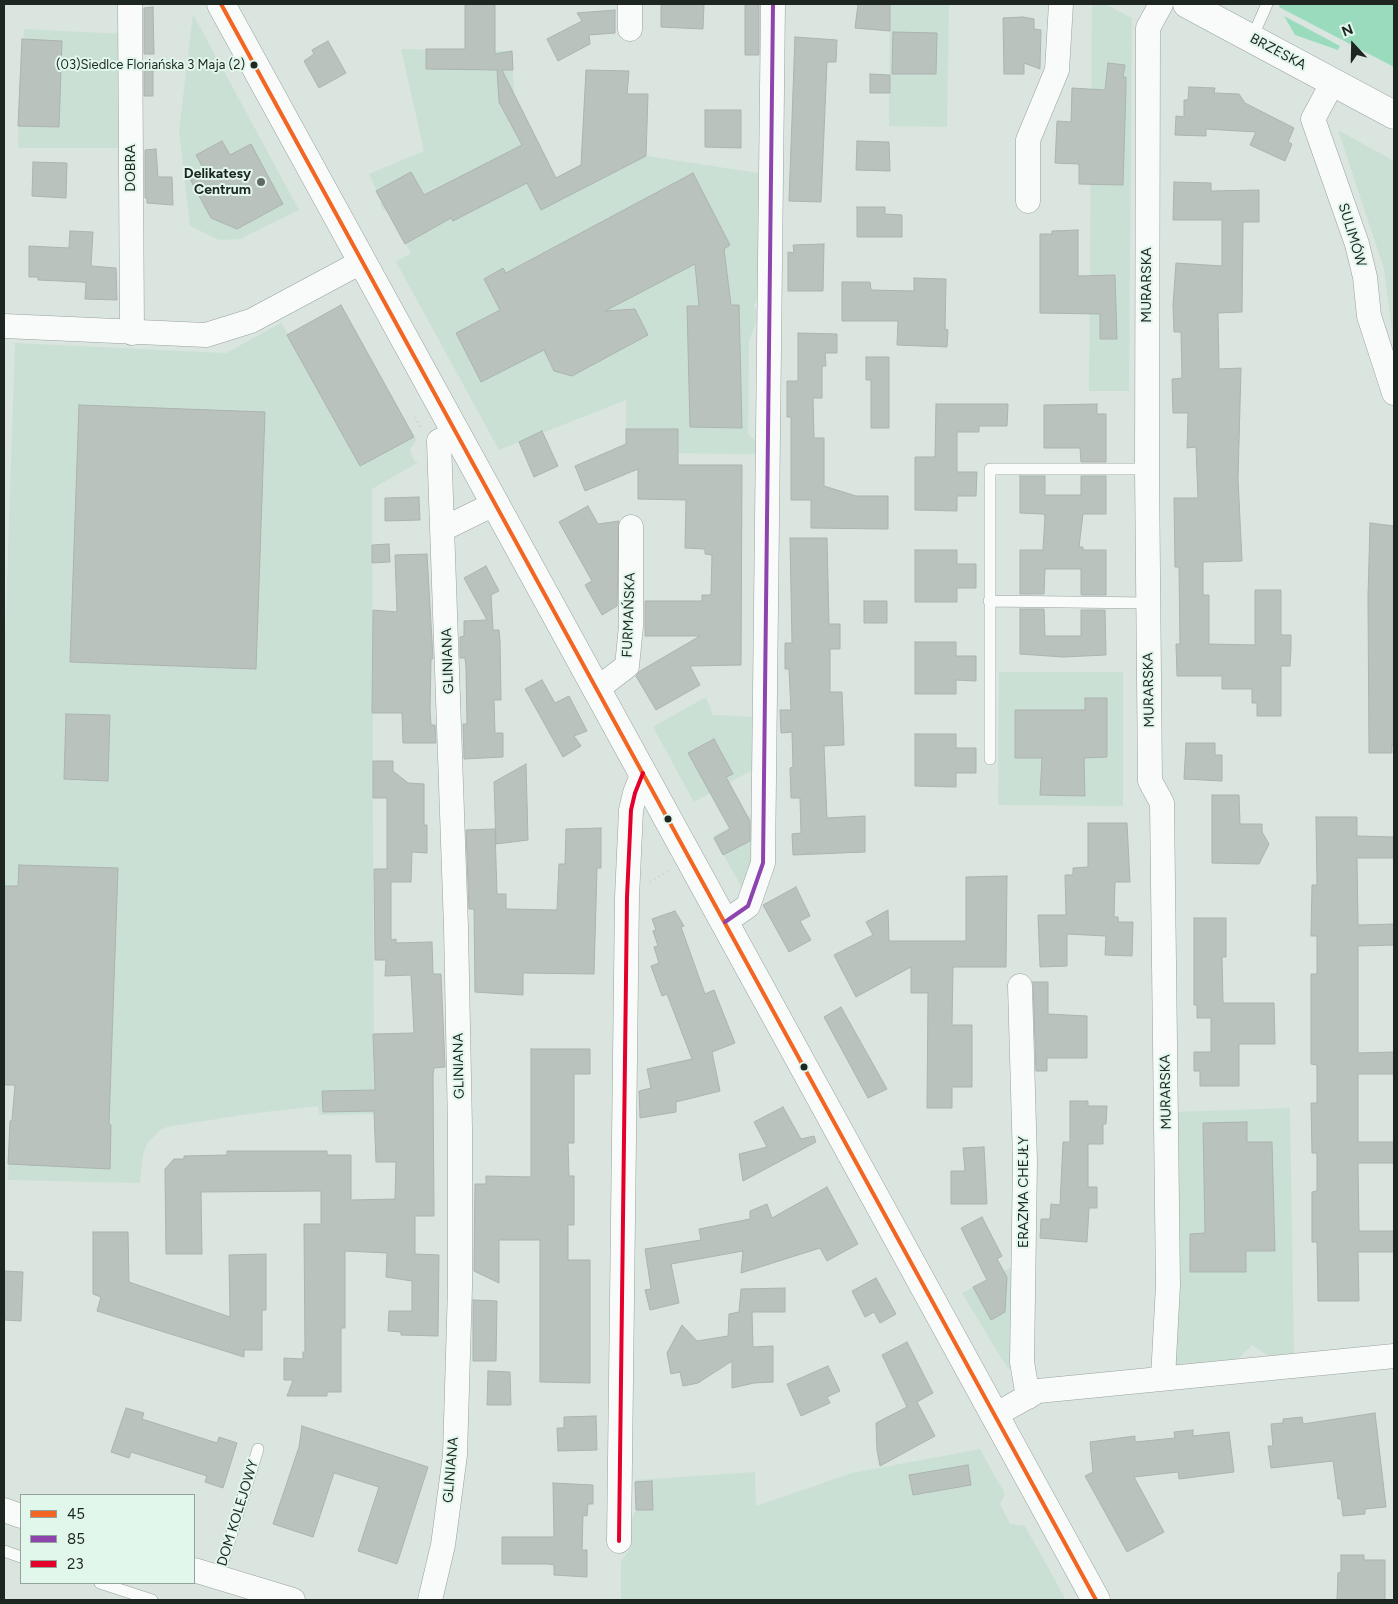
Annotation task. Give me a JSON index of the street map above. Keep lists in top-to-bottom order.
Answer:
{
  "streets": {
    "street": [
      "BRZESKA",
      "DOBRA",
      "SULIMÓW",
      "MURARSKA",
      "FURMAŃSKA",
      "GLINIANA",
      "ERAZMA CHEJŁY"
    ],
    "lane": ["DOM KOLEJOWY"]
  },
  "crossings": [
    ["BRZESKA", "SULIMÓW"]
  ],
  "places": ["(03)Siedlce Floriańska 3 Maja (2)", "Delikatesy Centrum"],
  "lines": ["transit line 45", "transit line 85", "transit line 23"],
  "legend": ["45", "85", "23"],
  "north": "top"
}
